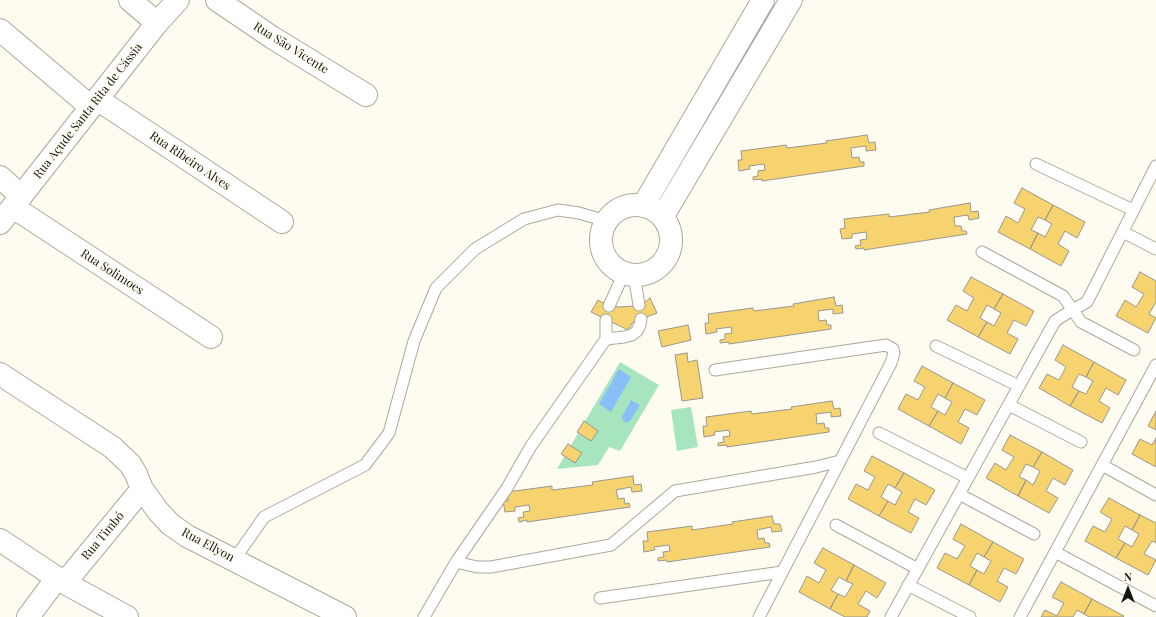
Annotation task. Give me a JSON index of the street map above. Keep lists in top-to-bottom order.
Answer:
{
  "streets": {
    "street": [
      "Rua São Vicente",
      "Rua Açude Santa Rita de Cássia",
      "Rua Ribeiro Alves",
      "Rua Solimoes",
      "Rua Timbó",
      "Rua Ellyon"
    ]
  },
  "crossings": [
    ["Rua Açude Santa Rita de Cássia", "Rua Ribeiro Alves"],
    ["Rua Açude Santa Rita de Cássia", "Rua Solimoes"],
    ["Rua Timbó", "Rua Ellyon"]
  ],
  "north": "top"
}
